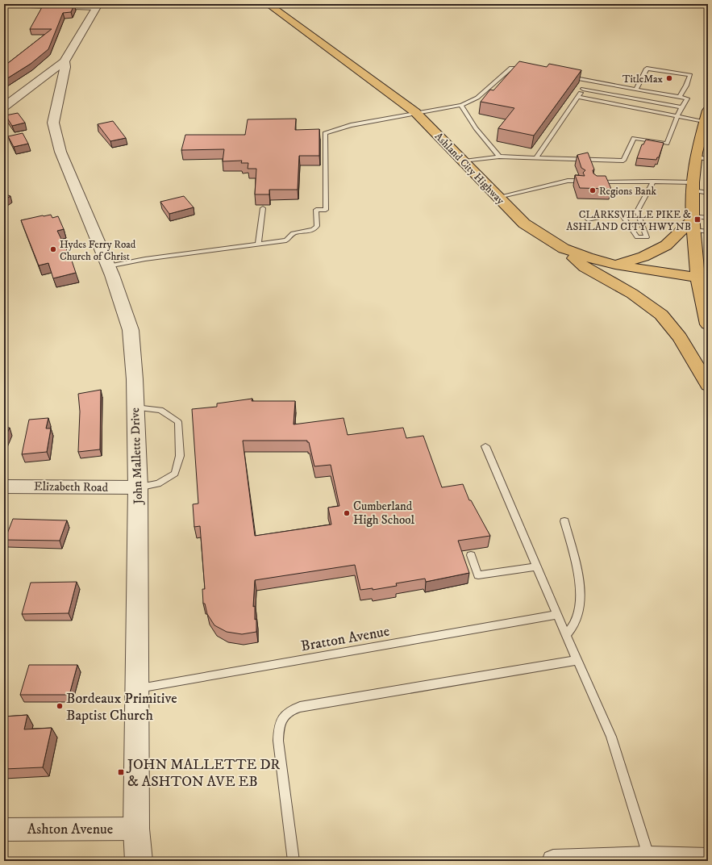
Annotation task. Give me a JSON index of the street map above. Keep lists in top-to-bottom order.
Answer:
{
  "streets": {
    "main road": ["Ashland City Highway"],
    "street": ["John Mallette Drive", "Elizabeth Road", "Ashton Avenue"],
    "lane": ["Bratton Avenue"]
  },
  "crossings": [
    ["John Mallette Drive", "Elizabeth Road"],
    ["John Mallette Drive", "Bratton Avenue"],
    ["John Mallette Drive", "Ashton Avenue"]
  ],
  "places": {
    "other": [
      "TitleMax",
      "Regions Bank",
      "Hydes Ferry Road Church of Christ",
      "Cumberland High School",
      "Bordeaux Primitive Baptist Church"
    ],
    "transit": ["CLARKSVILLE PIKE & ASHLAND CITY HWY NB", "JOHN MALLETTE DR & ASHTON AVE EB"]
  }
}
